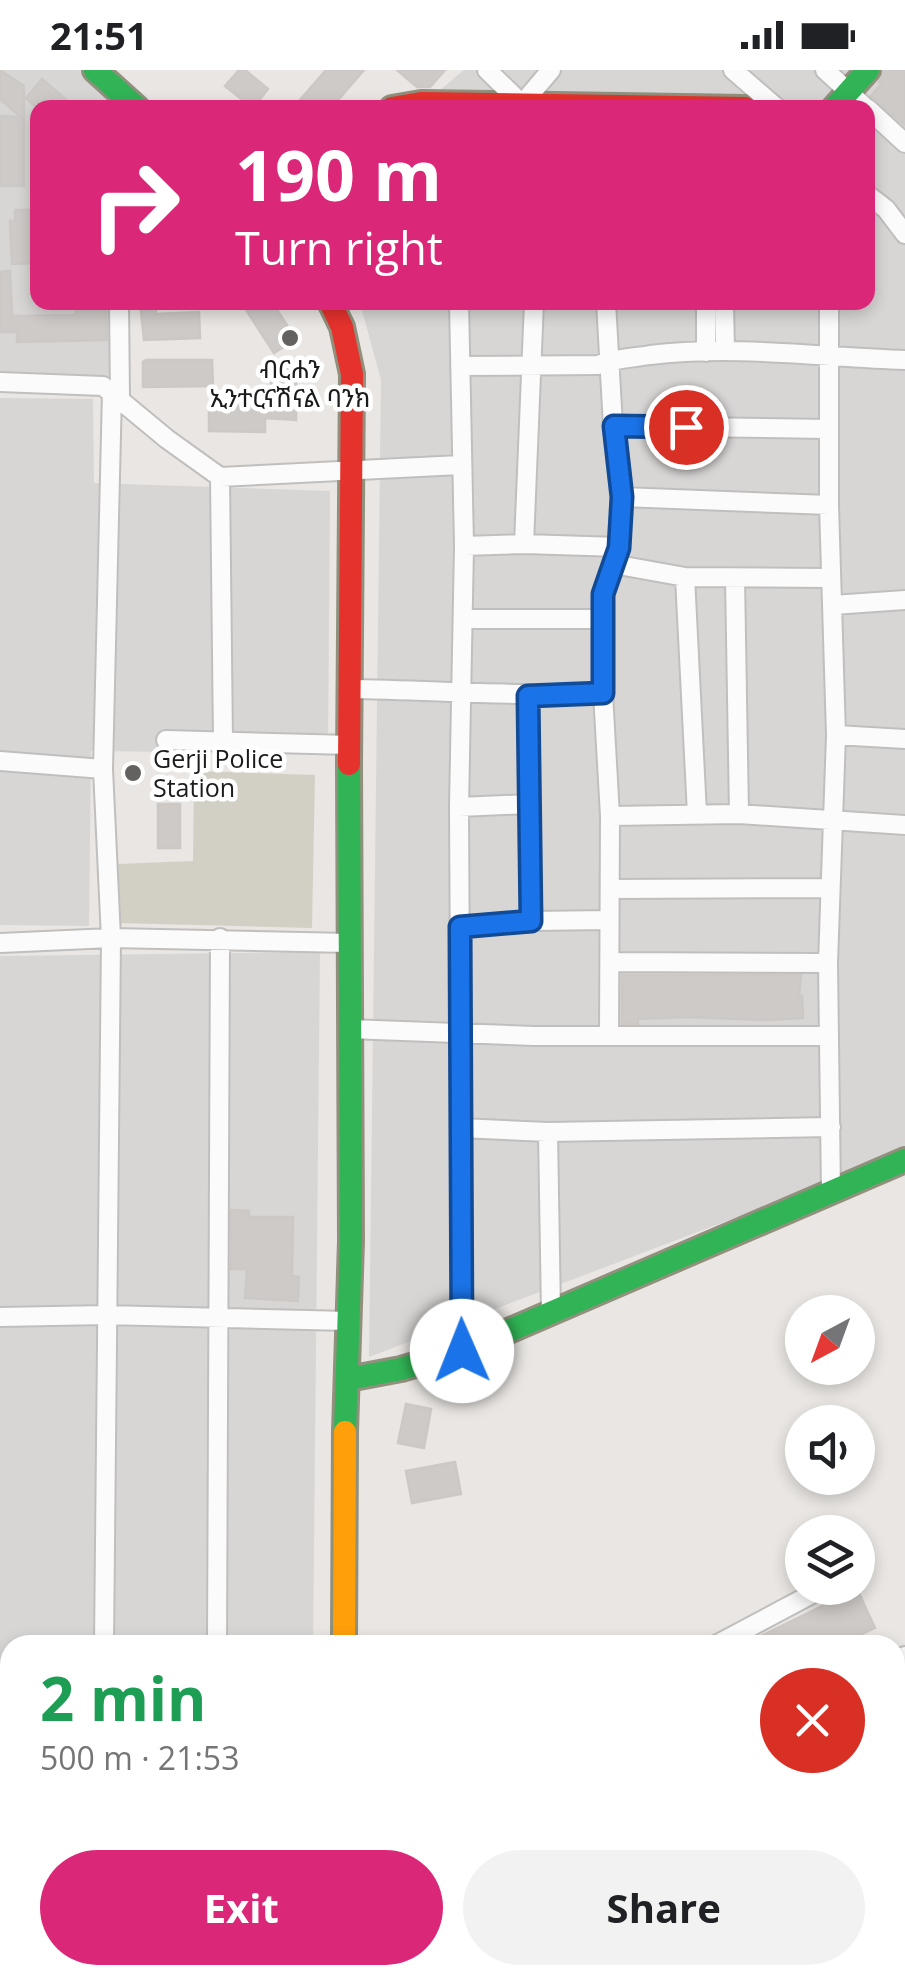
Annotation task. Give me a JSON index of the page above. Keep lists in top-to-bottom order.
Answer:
{
  "places": ["ብርሐን ኢንተርናሽናል ባንክ", "Gerji Police Station"],
  "north": "bottom left",
  "page": {
    "status": "21:51",
    "turn": ["190 m", "Turn right"],
    "heading": ["2 min", "500 m · 21:53"],
    "buttons": ["Exit", "Share"]
  }
}
